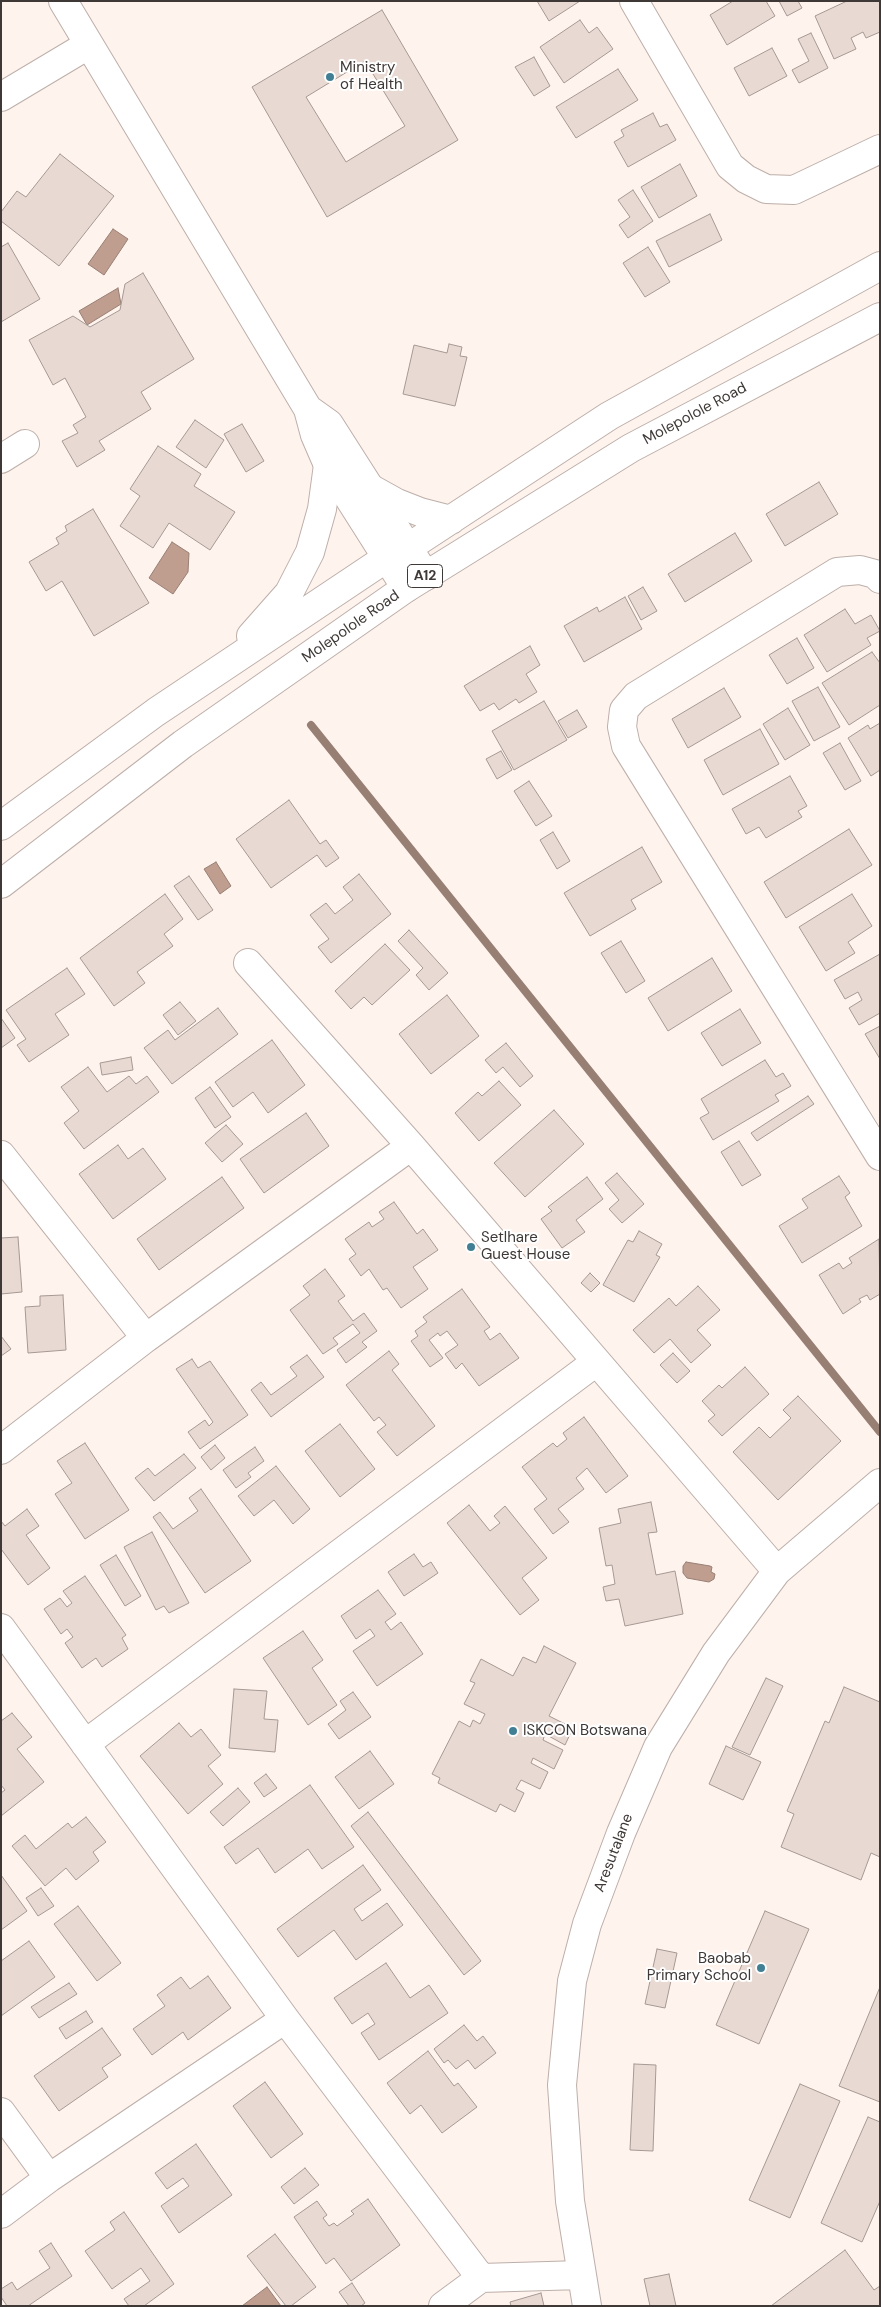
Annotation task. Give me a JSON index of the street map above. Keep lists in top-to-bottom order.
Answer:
{
  "streets": {
    "street": ["Molepolole Road", "A12", "Aresutalane"]
  },
  "places": [
    "Ministry of Health",
    "Setlhare Guest House",
    "ISKCON Botswana",
    "Baobab Primary School"
  ]
}
